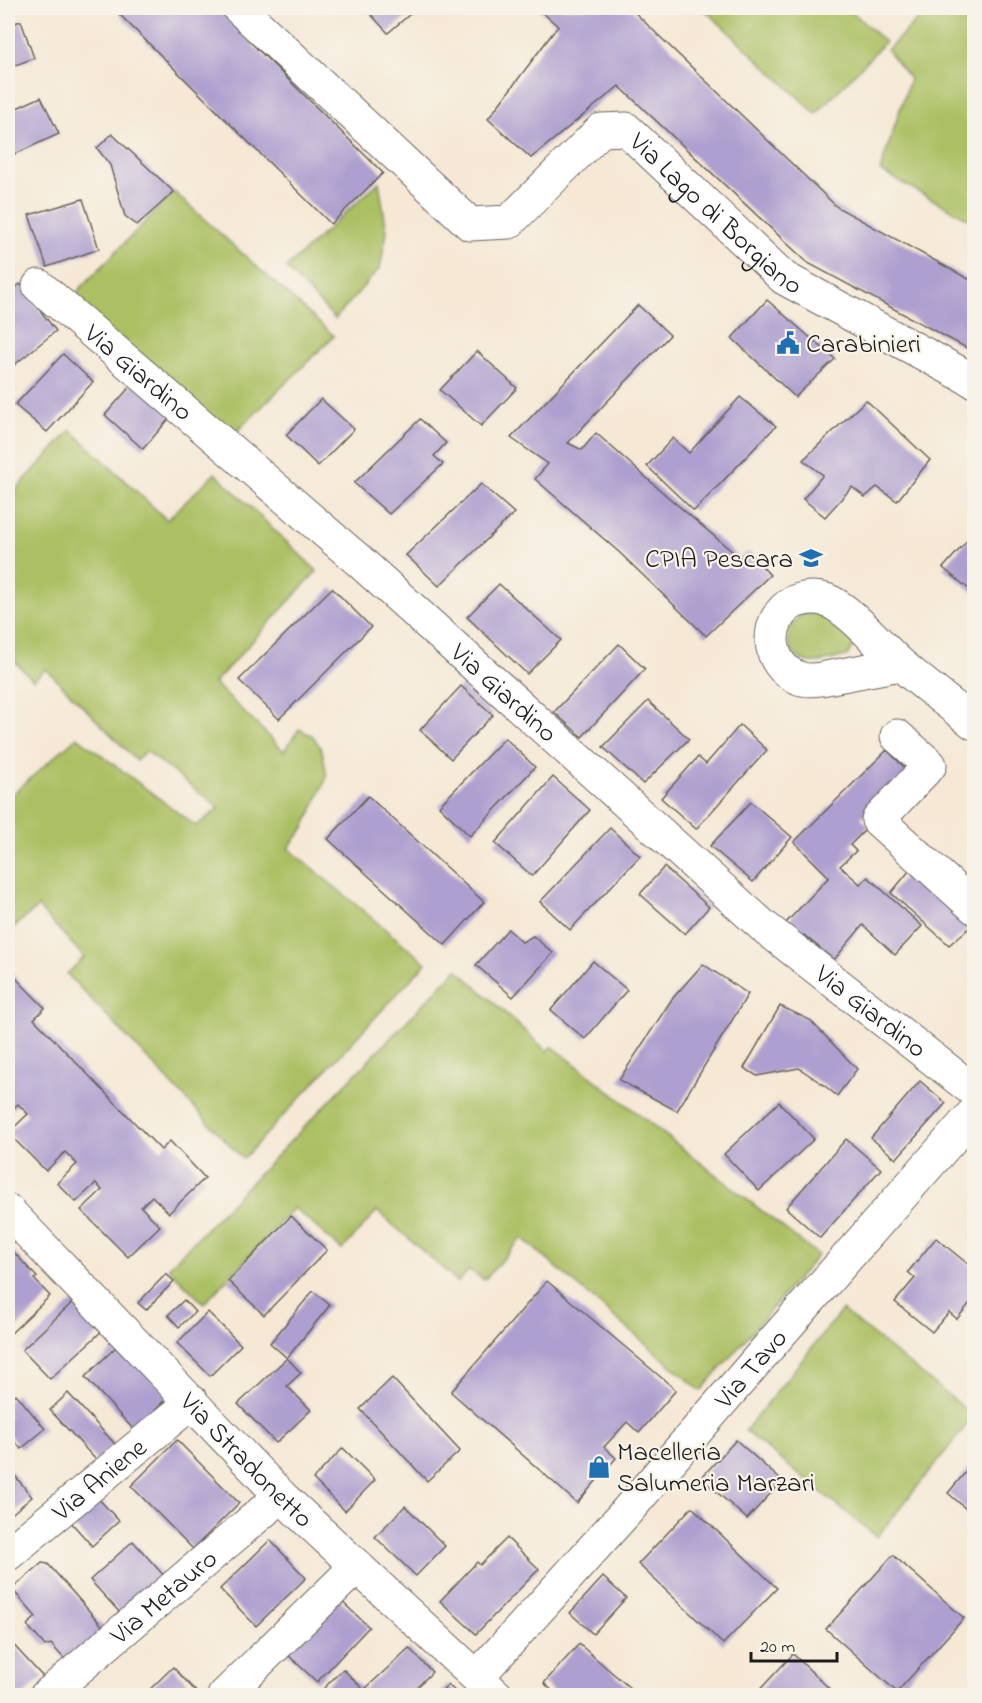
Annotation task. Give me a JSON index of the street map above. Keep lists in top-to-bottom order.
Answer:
{
  "streets": {
    "street": [
      "Via Lago di Borgiano",
      "Via Giardino",
      "Via Tavo",
      "Via Stradonetto",
      "Via Aniene",
      "Via Metauro"
    ]
  },
  "crossings": [
    ["Via Tavo", "Via Stradonetto"],
    ["Via Stradonetto", "Via Aniene"],
    ["Via Stradonetto", "Via Metauro"]
  ],
  "places": {
    "public building": ["Carabinieri"],
    "school or university": ["CPIA Pescara"],
    "shop": ["Macelleria Salumeria Marzari"]
  },
  "scale_bar": "20 m"
}
